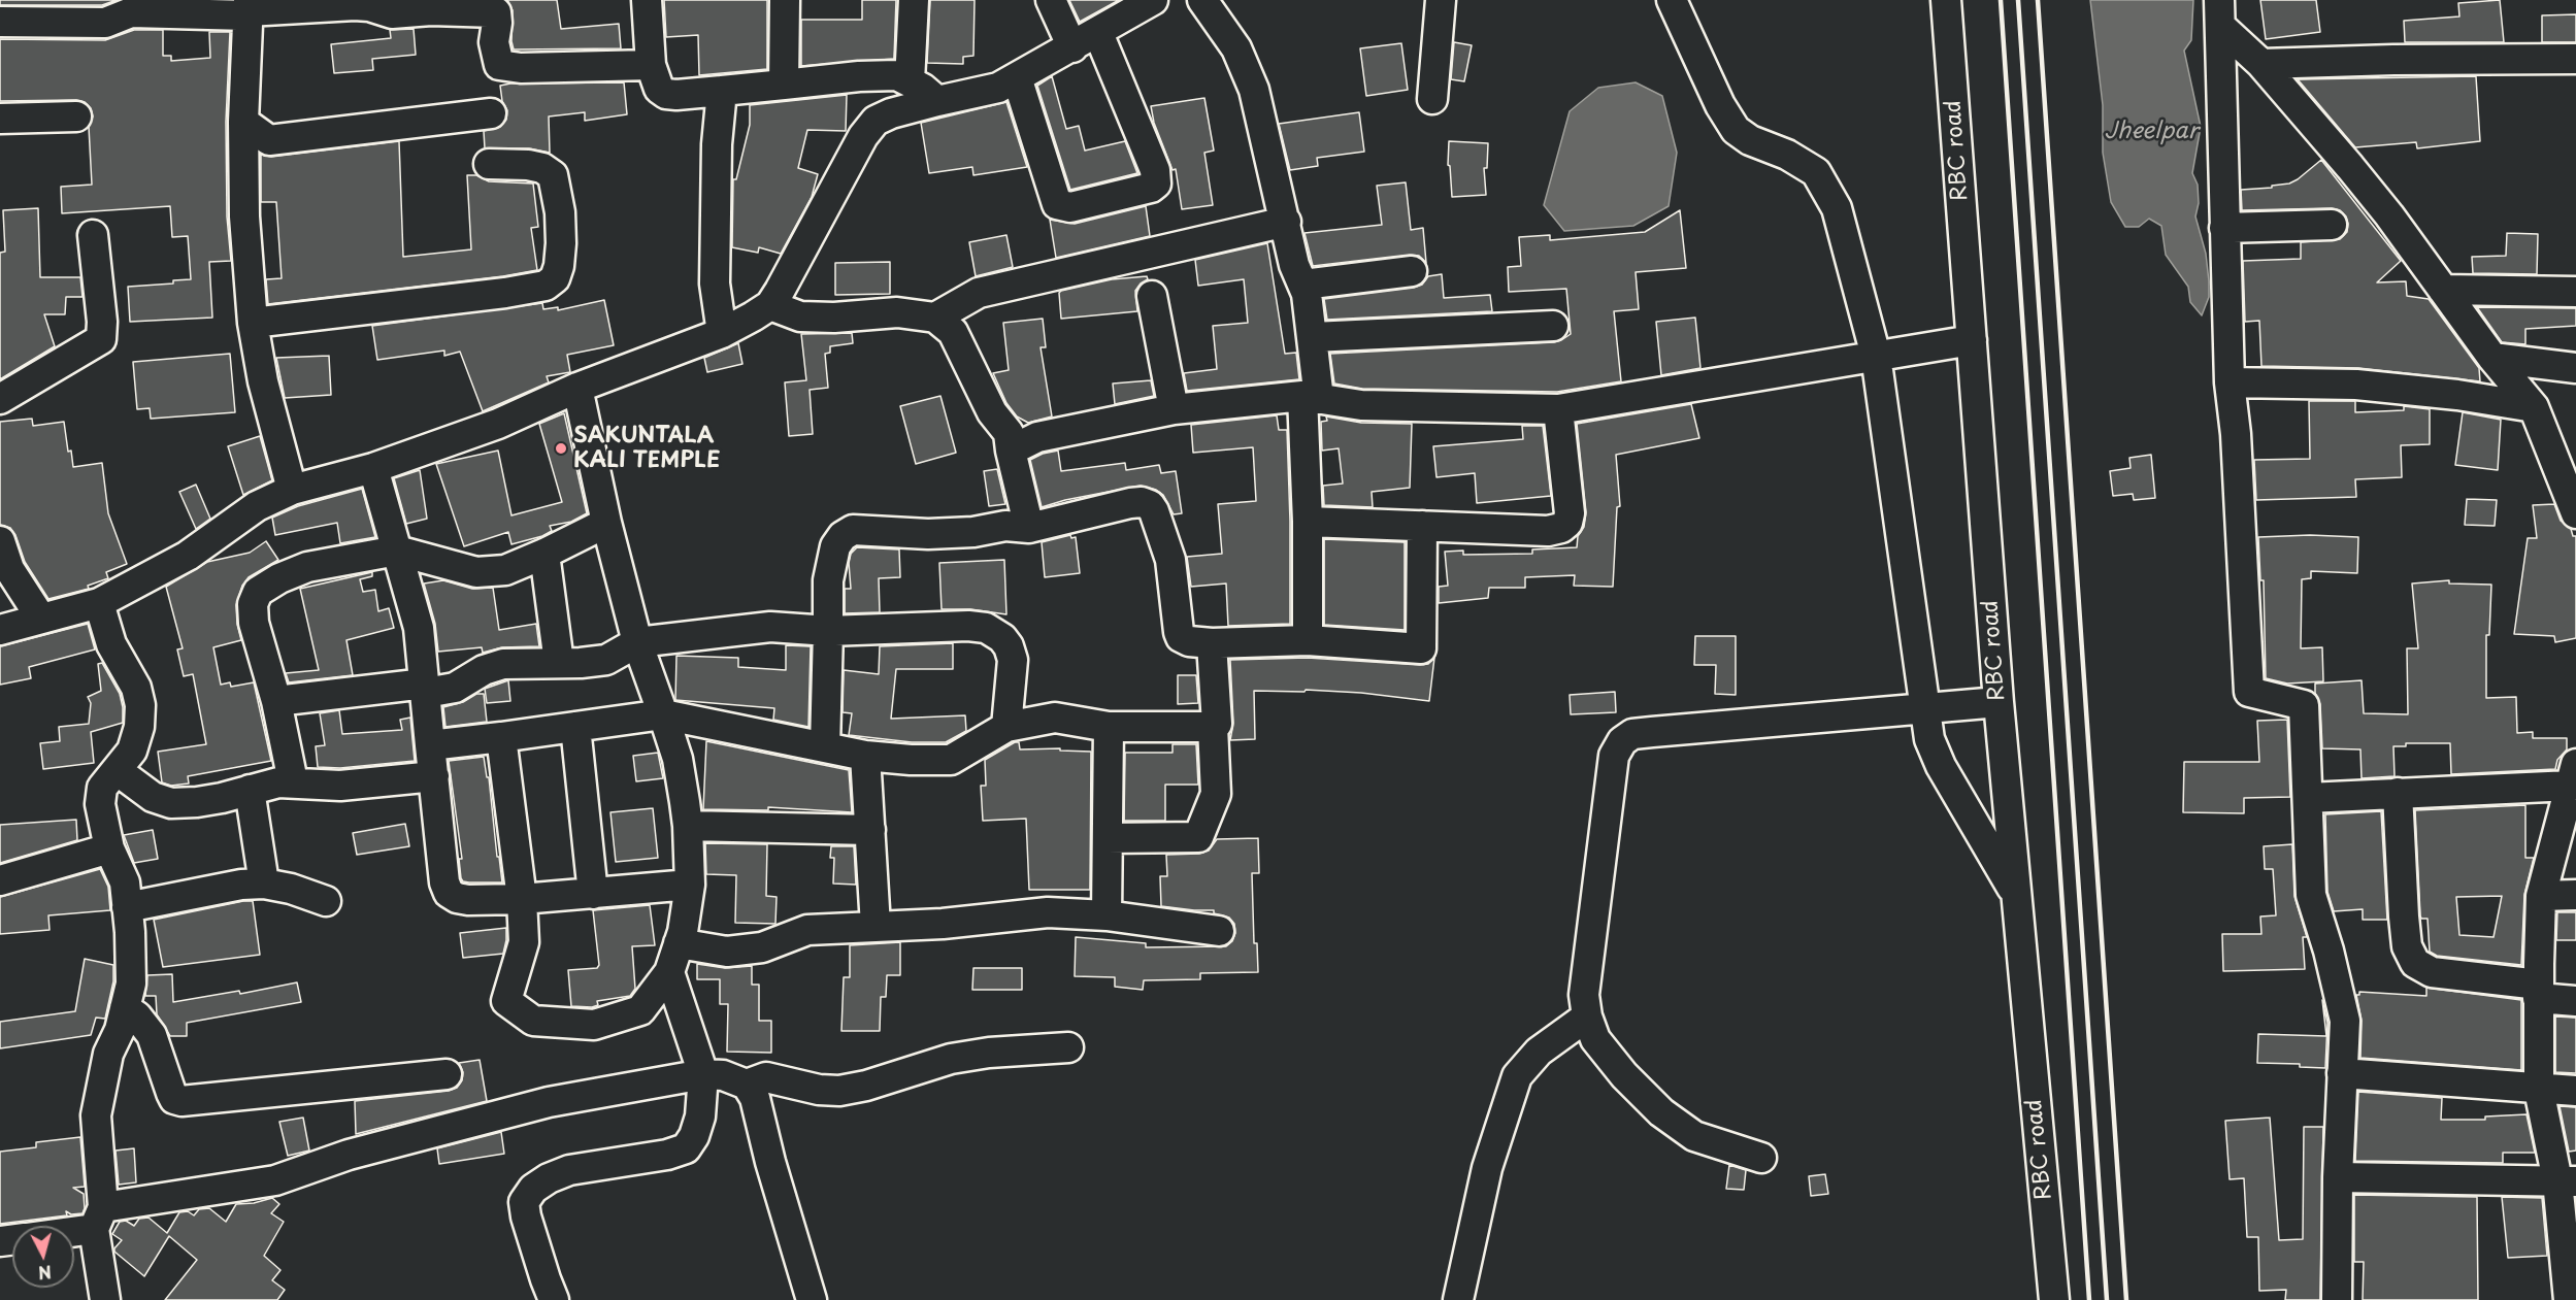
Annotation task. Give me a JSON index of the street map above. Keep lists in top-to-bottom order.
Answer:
{
  "streets": {
    "street": ["RBC road"]
  },
  "water": ["Jheelpar"],
  "places": ["SAKUNTALA KALI TEMPLE"],
  "north": "bottom"
}
